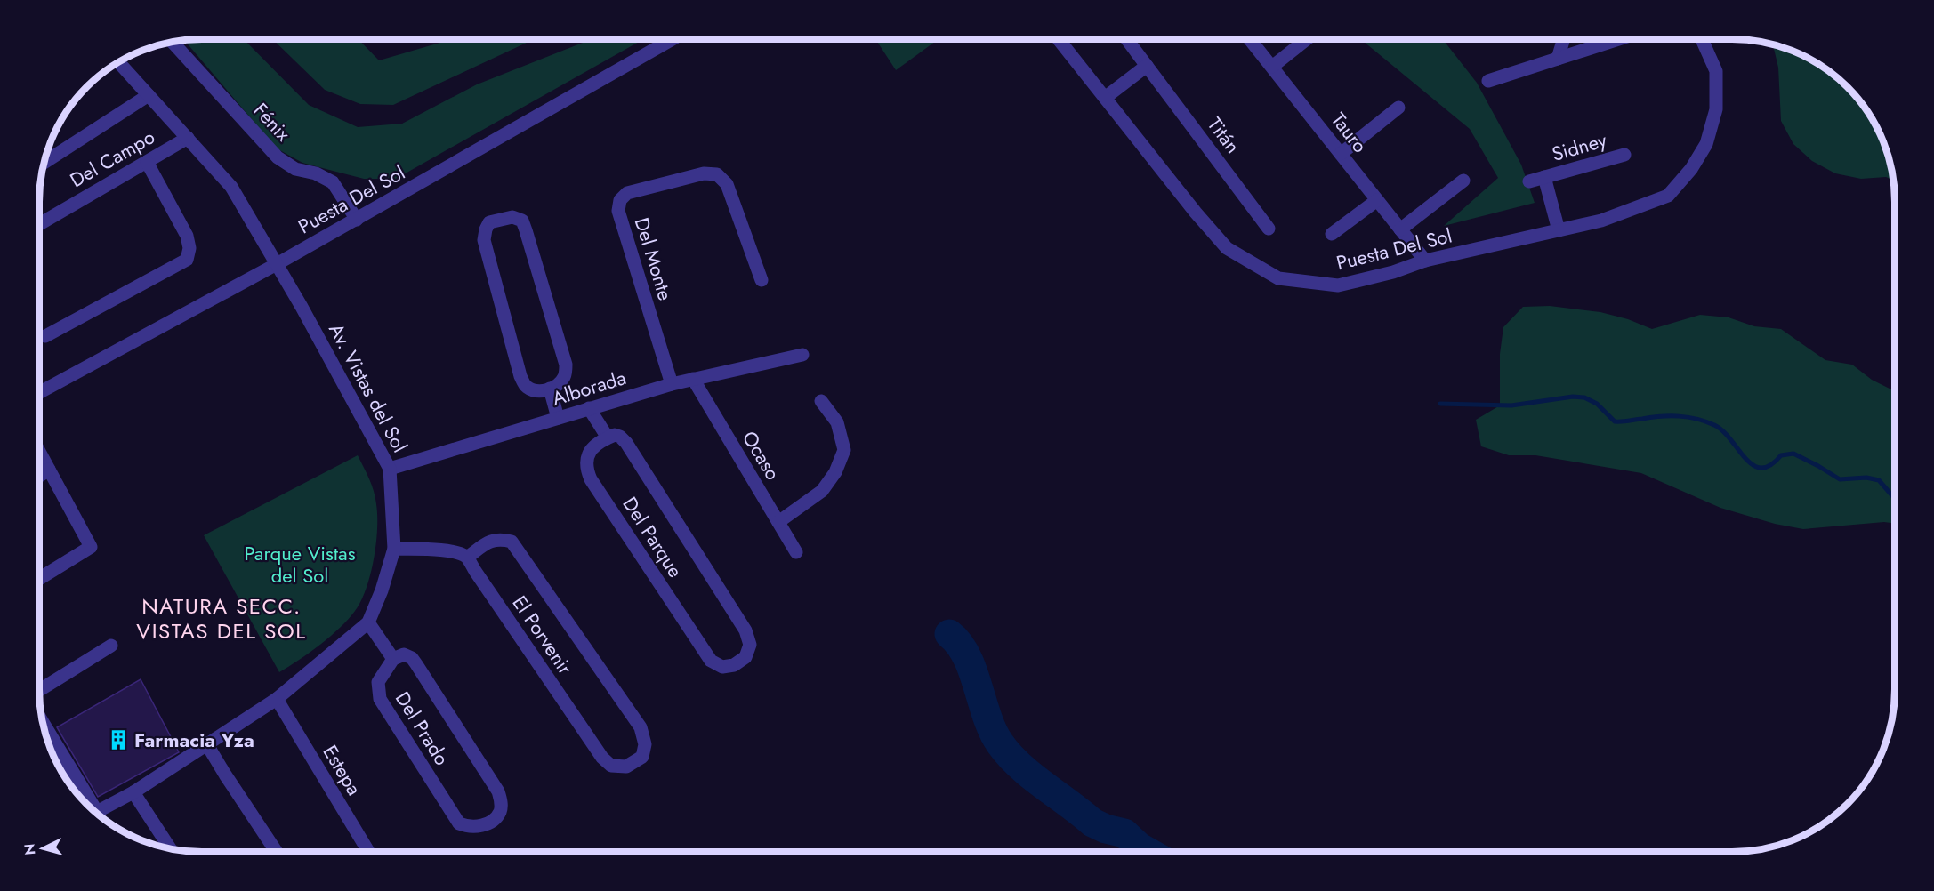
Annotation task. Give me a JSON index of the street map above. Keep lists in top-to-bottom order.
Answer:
{
  "streets": {
    "street": [
      "Fénix",
      "Tauro",
      "Titán",
      "Sidney",
      "Del Campo",
      "Puesta Del Sol",
      "Del Monte",
      "Av. Vistas del Sol",
      "Alborada",
      "Ocaso",
      "Del Parque",
      "El Porvenir",
      "Del Prado",
      "Estepa"
    ]
  },
  "crossings": [
    ["Fénix", "Puesta Del Sol"],
    ["Tauro", "Puesta Del Sol"],
    ["Sidney", "Puesta Del Sol"],
    ["Del Campo", "Av. Vistas del Sol"],
    ["Puesta Del Sol", "Av. Vistas del Sol"],
    ["Del Monte", "Alborada"],
    ["Av. Vistas del Sol", "Alborada"],
    ["Av. Vistas del Sol", "Estepa"],
    ["Alborada", "Ocaso"]
  ],
  "districts": ["NATURA SECC. VISTAS DEL SOL"],
  "parks": ["Parque Vistas del Sol"],
  "places": {
    "building": ["Farmacia Yza"]
  },
  "north": "left"
}
